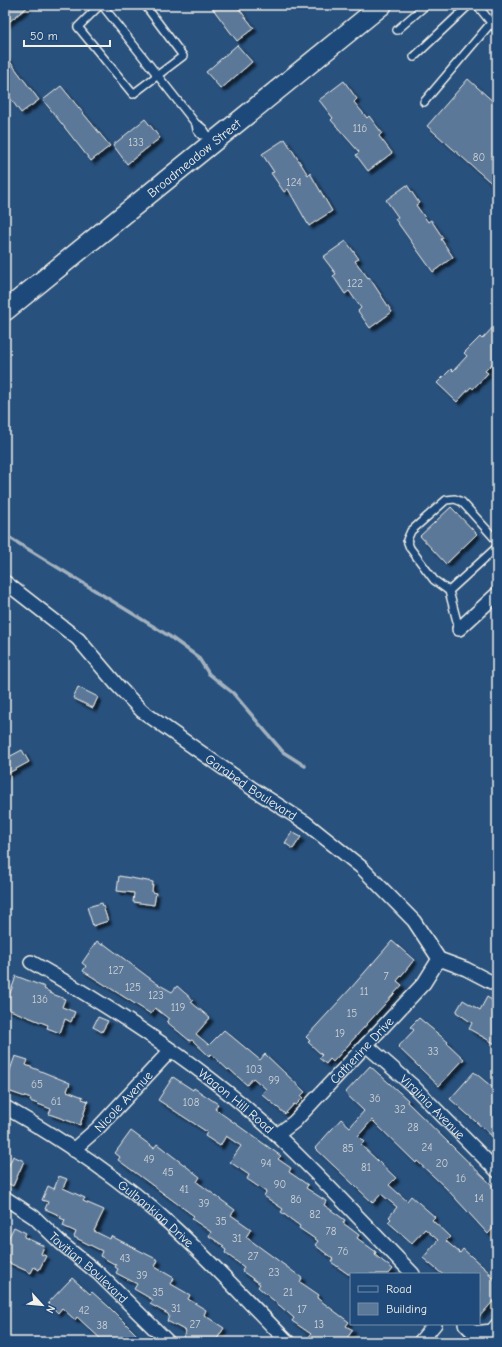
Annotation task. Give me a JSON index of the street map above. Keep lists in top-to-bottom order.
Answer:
{
  "streets": {
    "street": [
      "Broadmeadow Street",
      "Garabed Boulevard",
      "Catherine Drive",
      "Nicole Avenue",
      "Wagon Hill Road",
      "Virginia Avenue",
      "Gulbankian Drive",
      "Tavitian Boulevard"
    ]
  },
  "crossings": [
    ["Garabed Boulevard", "Catherine Drive"],
    ["Catherine Drive", "Wagon Hill Road"],
    ["Catherine Drive", "Virginia Avenue"],
    ["Nicole Avenue", "Wagon Hill Road"],
    ["Nicole Avenue", "Gulbankian Drive"]
  ],
  "house_numbers": [
    "116",
    "133",
    "80",
    "124",
    "122",
    "127",
    "7",
    "125",
    "11",
    "123",
    "136",
    "119",
    "15",
    "19",
    "33",
    "103",
    "99",
    "65",
    "36",
    "61",
    "108",
    "32",
    "28",
    "24",
    "85",
    "49",
    "94",
    "20",
    "81",
    "45",
    "16",
    "90",
    "41",
    "14",
    "86",
    "39",
    "82",
    "35",
    "78",
    "31",
    "76",
    "27",
    "43",
    "23",
    "39",
    "35",
    "21",
    "31",
    "17",
    "42",
    "27",
    "13",
    "38"
  ],
  "legend": ["Road", "Building"],
  "scale_bar": "50 m",
  "north": "bottom right"
}
